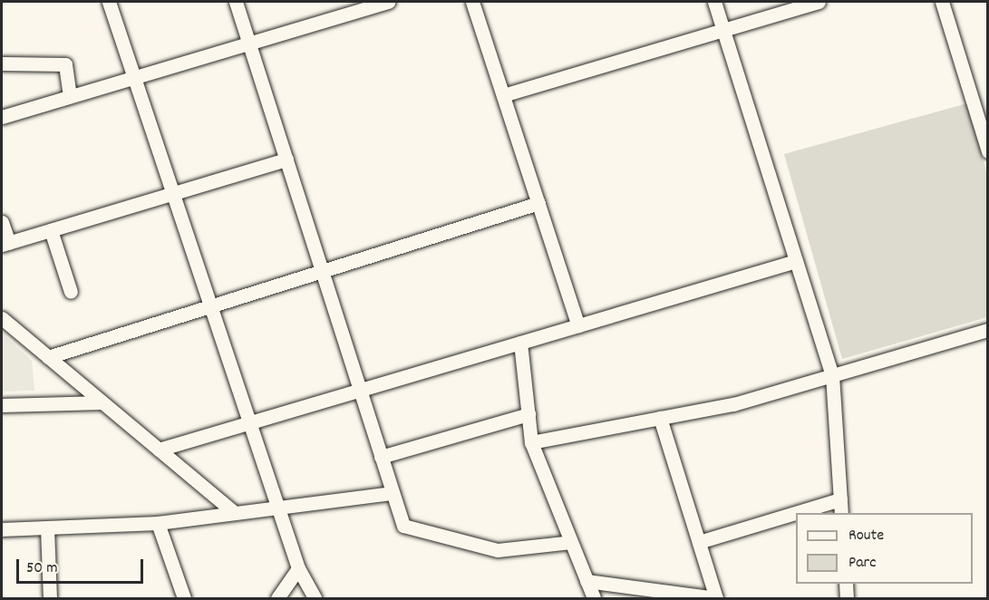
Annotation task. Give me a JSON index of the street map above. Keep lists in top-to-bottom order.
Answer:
{
  "legend": ["Route", "Parc"],
  "scale_bar": "50 m"
}
